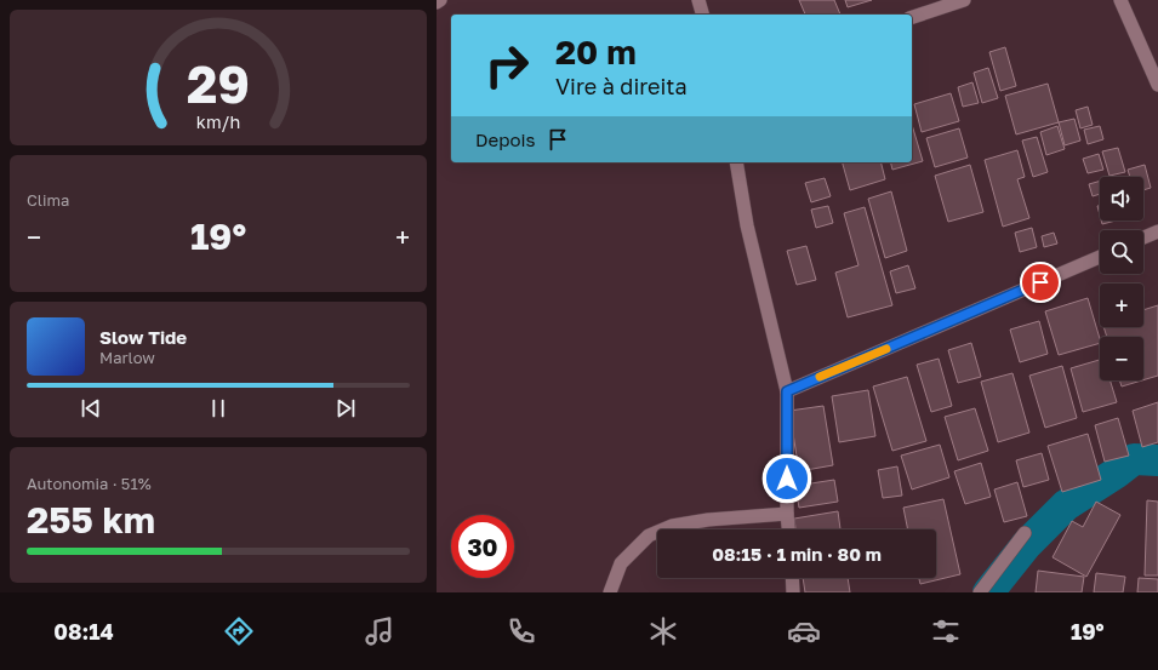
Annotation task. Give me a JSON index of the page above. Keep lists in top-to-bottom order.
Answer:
{
  "page": {
    "turn": ["20 m", "Vire à direita"],
    "then": "Depois",
    "tile": [
      "Clima",
      ["Autonomia · 51%", "255 km"]
    ],
    "map_buttons": ["+", "−"],
    "heat": ["−", "19°", "+"],
    "song": ["Slow Tide", "Marlow"],
    "limit": "30",
    "trip": "08:15 · 1 min · 80 m",
    "tabs": ["08:14", "19°"],
    "gauge": ["29", "km/h"]
  }
}
